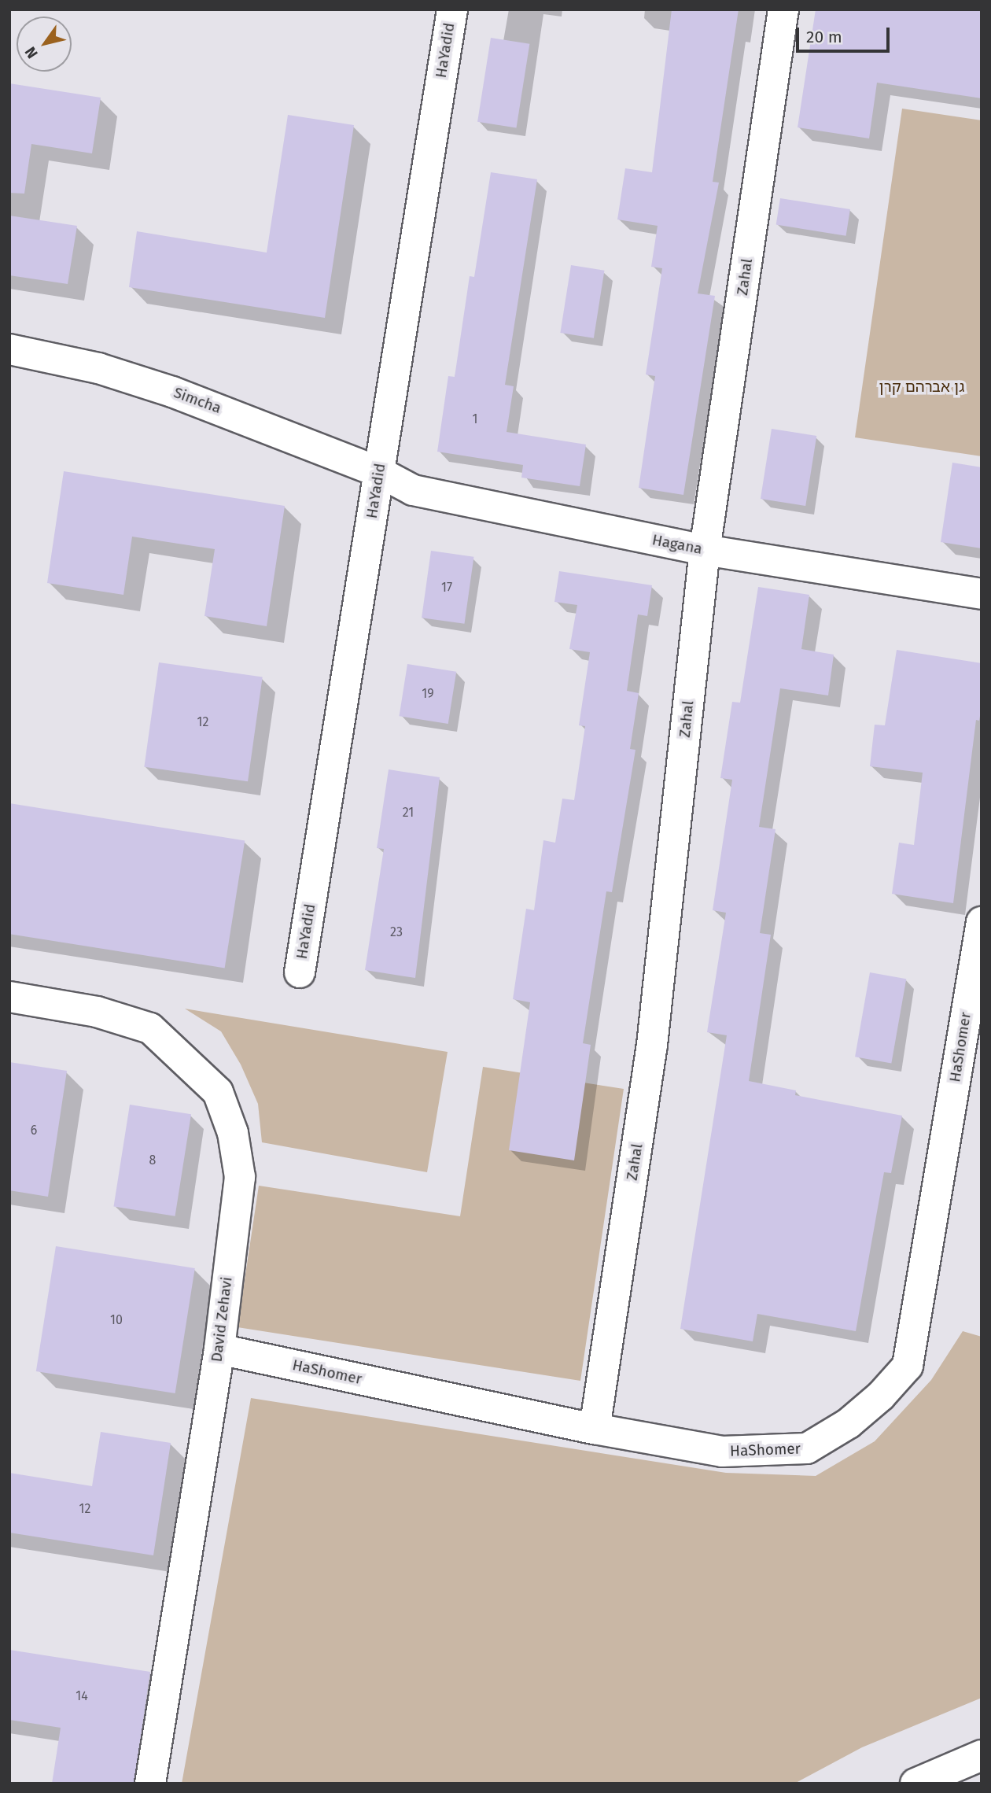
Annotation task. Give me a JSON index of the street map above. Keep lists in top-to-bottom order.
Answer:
{
  "streets": {
    "main road": [
      "HaYadid",
      "Zahal",
      "Simcha",
      "Hagana",
      "HaShomer",
      "David Zehavi"
    ]
  },
  "crossings": [
    ["HaYadid", "Simcha"],
    ["HaYadid", "Hagana"],
    ["Zahal", "Hagana"],
    ["Zahal", "HaShomer"],
    ["Simcha", "Hagana"],
    ["HaShomer", "David Zehavi"]
  ],
  "parks": ["גן אברהם קרן"],
  "house_numbers": [
    "1",
    "17",
    "19",
    "12",
    "21",
    "23",
    "6",
    "8",
    "10",
    "12",
    "14"
  ],
  "scale_bar": "20 m",
  "north": "bottom left"
}
